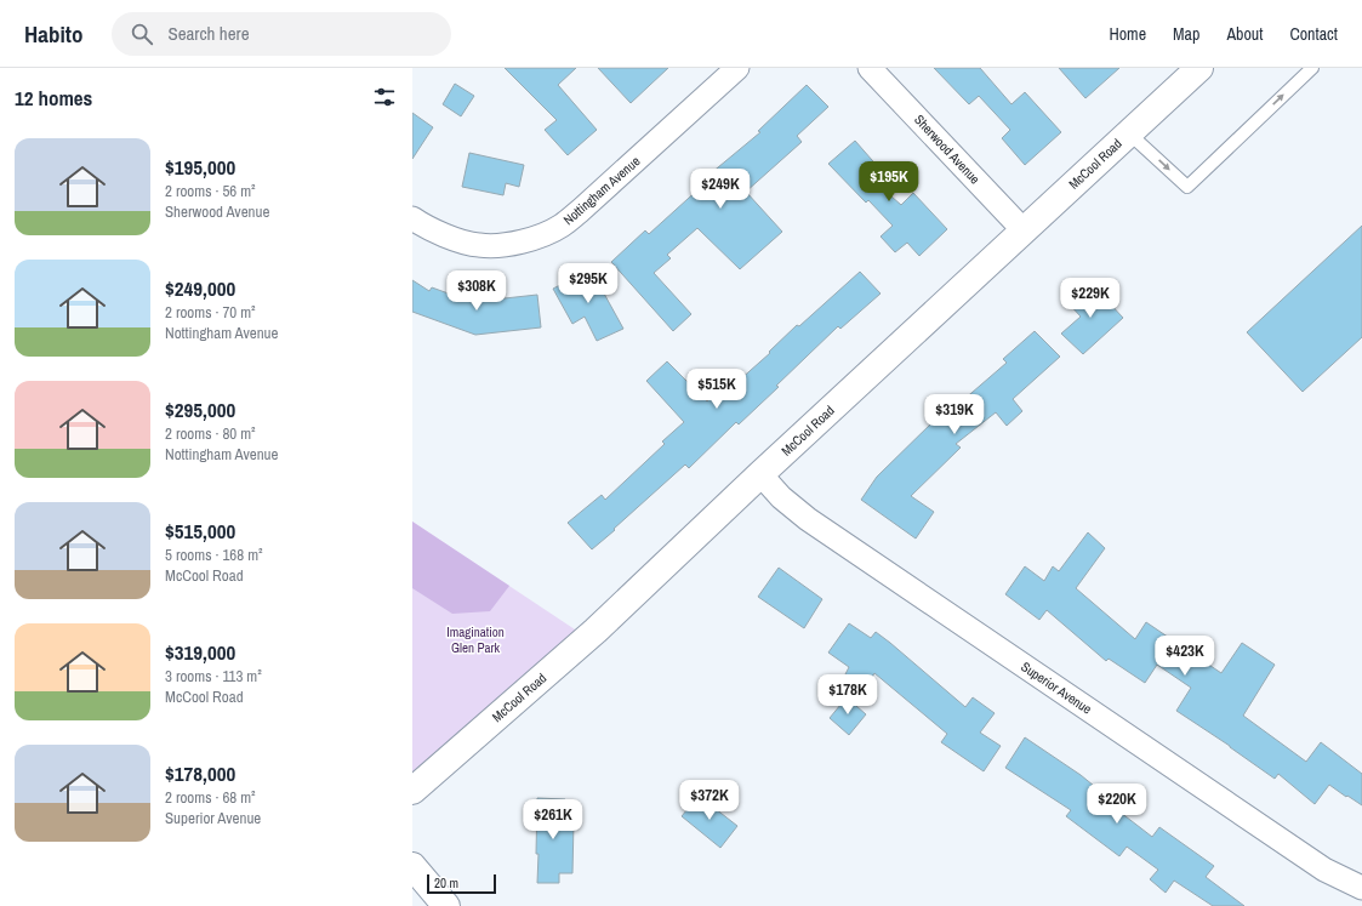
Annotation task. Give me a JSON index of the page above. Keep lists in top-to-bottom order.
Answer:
{
  "streets": {
    "street": [
      "Sherwood Avenue",
      "McCool Road",
      "Nottingham Avenue",
      "Superior Avenue"
    ]
  },
  "crossings": [
    ["Sherwood Avenue", "McCool Road"],
    ["McCool Road", "Superior Avenue"]
  ],
  "parks": ["Imagination Glen Park"],
  "scale_bar": "20 m",
  "page": {
    "header": "Habito",
    "search": "Search here",
    "nav": [
      "Home",
      "Map",
      "About",
      "Contact"
    ],
    "heading": "12 homes",
    "list": [
      {
        "name": "$195,000",
        "note": "2 rooms · 56 m² · Sherwood Avenue"
      },
      {
        "name": "$249,000",
        "note": "2 rooms · 70 m² · Nottingham Avenue"
      },
      {
        "name": "$295,000",
        "note": "2 rooms · 80 m² · Nottingham Avenue"
      },
      {
        "name": "$515,000",
        "note": "5 rooms · 168 m² · McCool Road"
      },
      {
        "name": "$319,000",
        "note": "3 rooms · 113 m² · McCool Road"
      },
      {
        "name": "$178,000",
        "note": "2 rooms · 68 m² · Superior Avenue"
      }
    ],
    "price": [
      "$195K",
      "$249K",
      "$295K",
      "$308K",
      "$229K",
      "$515K",
      "$319K",
      "$423K",
      "$178K",
      "$372K",
      "$220K",
      "$261K"
    ],
    "scale": "20 m"
  }
}
